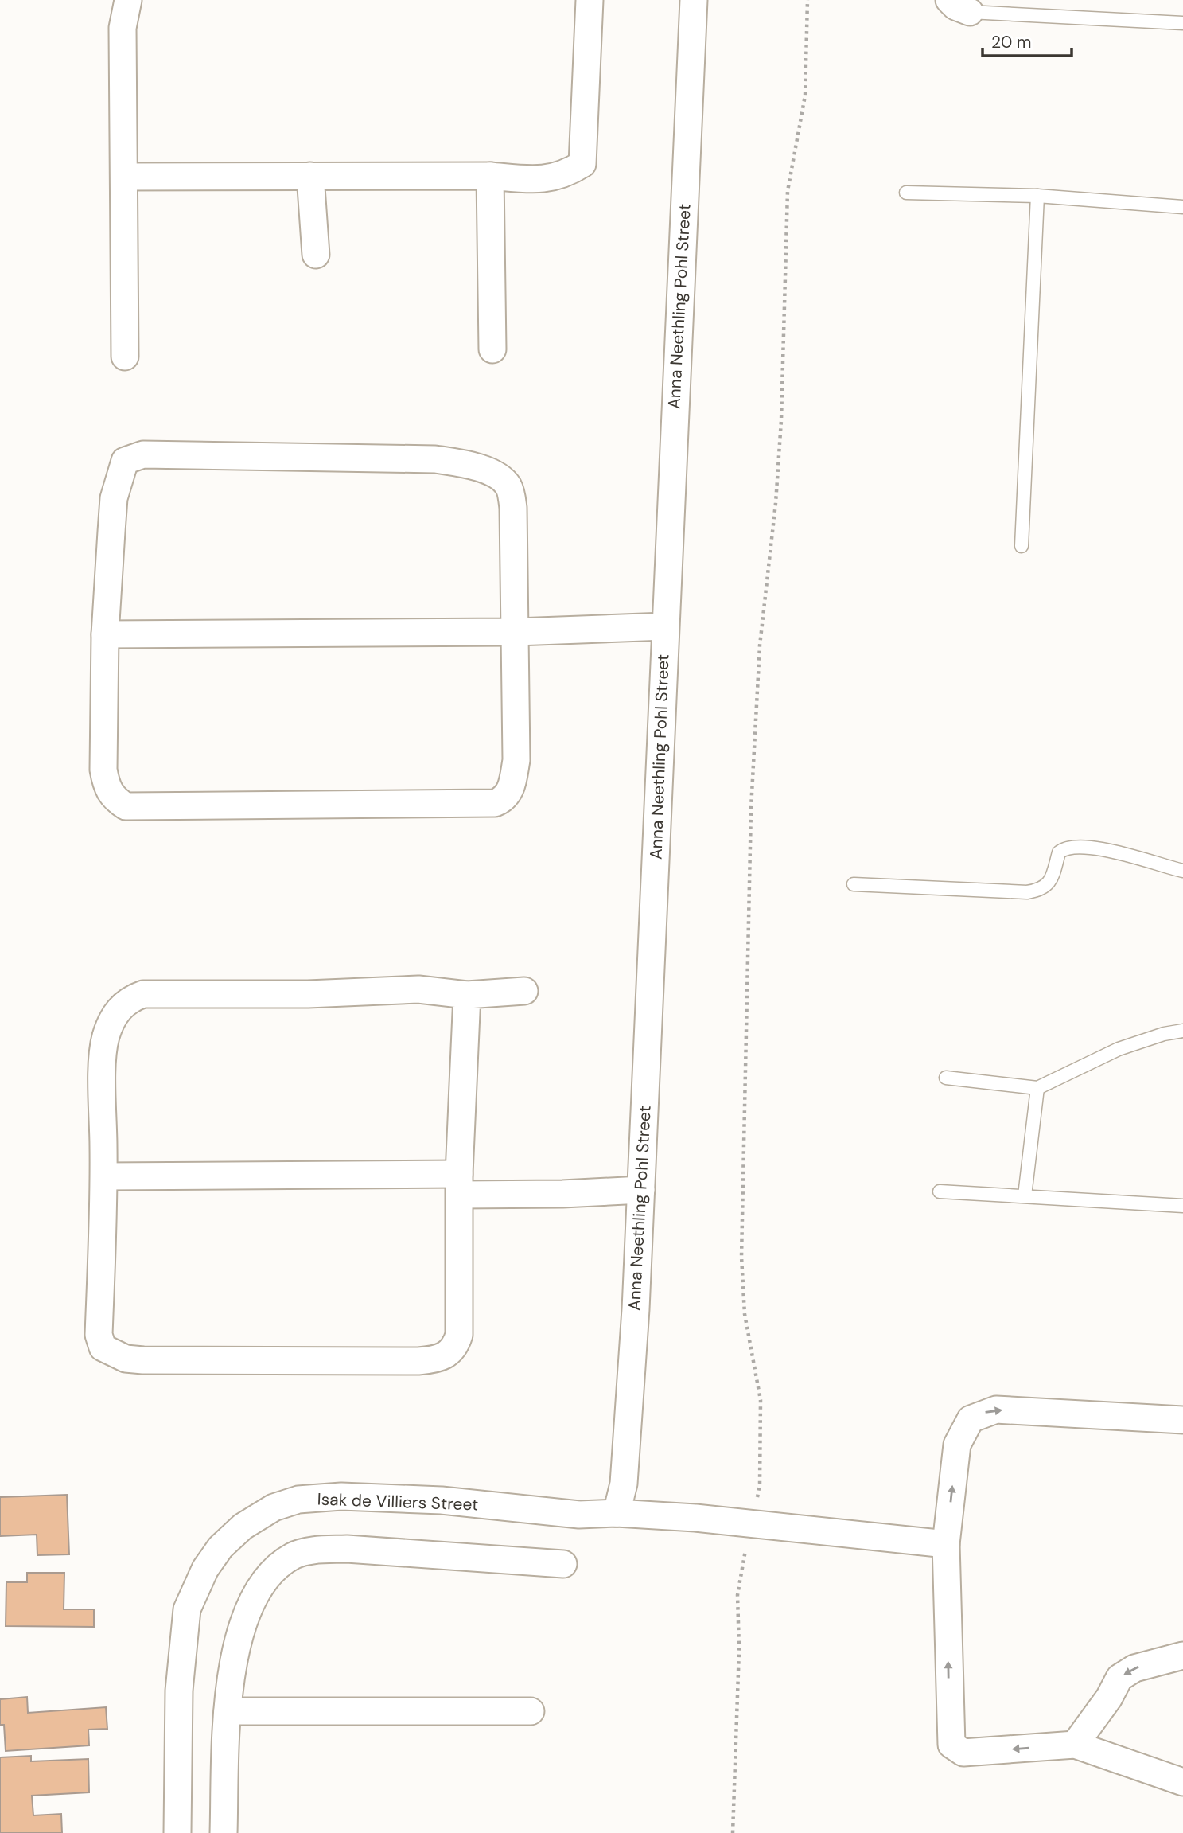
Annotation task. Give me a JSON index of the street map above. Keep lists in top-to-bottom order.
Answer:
{
  "streets": {
    "street": ["Anna Neethling Pohl Street", "Isak de Villiers Street"]
  },
  "crossings": [
    ["Anna Neethling Pohl Street", "Isak de Villiers Street"]
  ],
  "scale_bar": "20 m"
}
